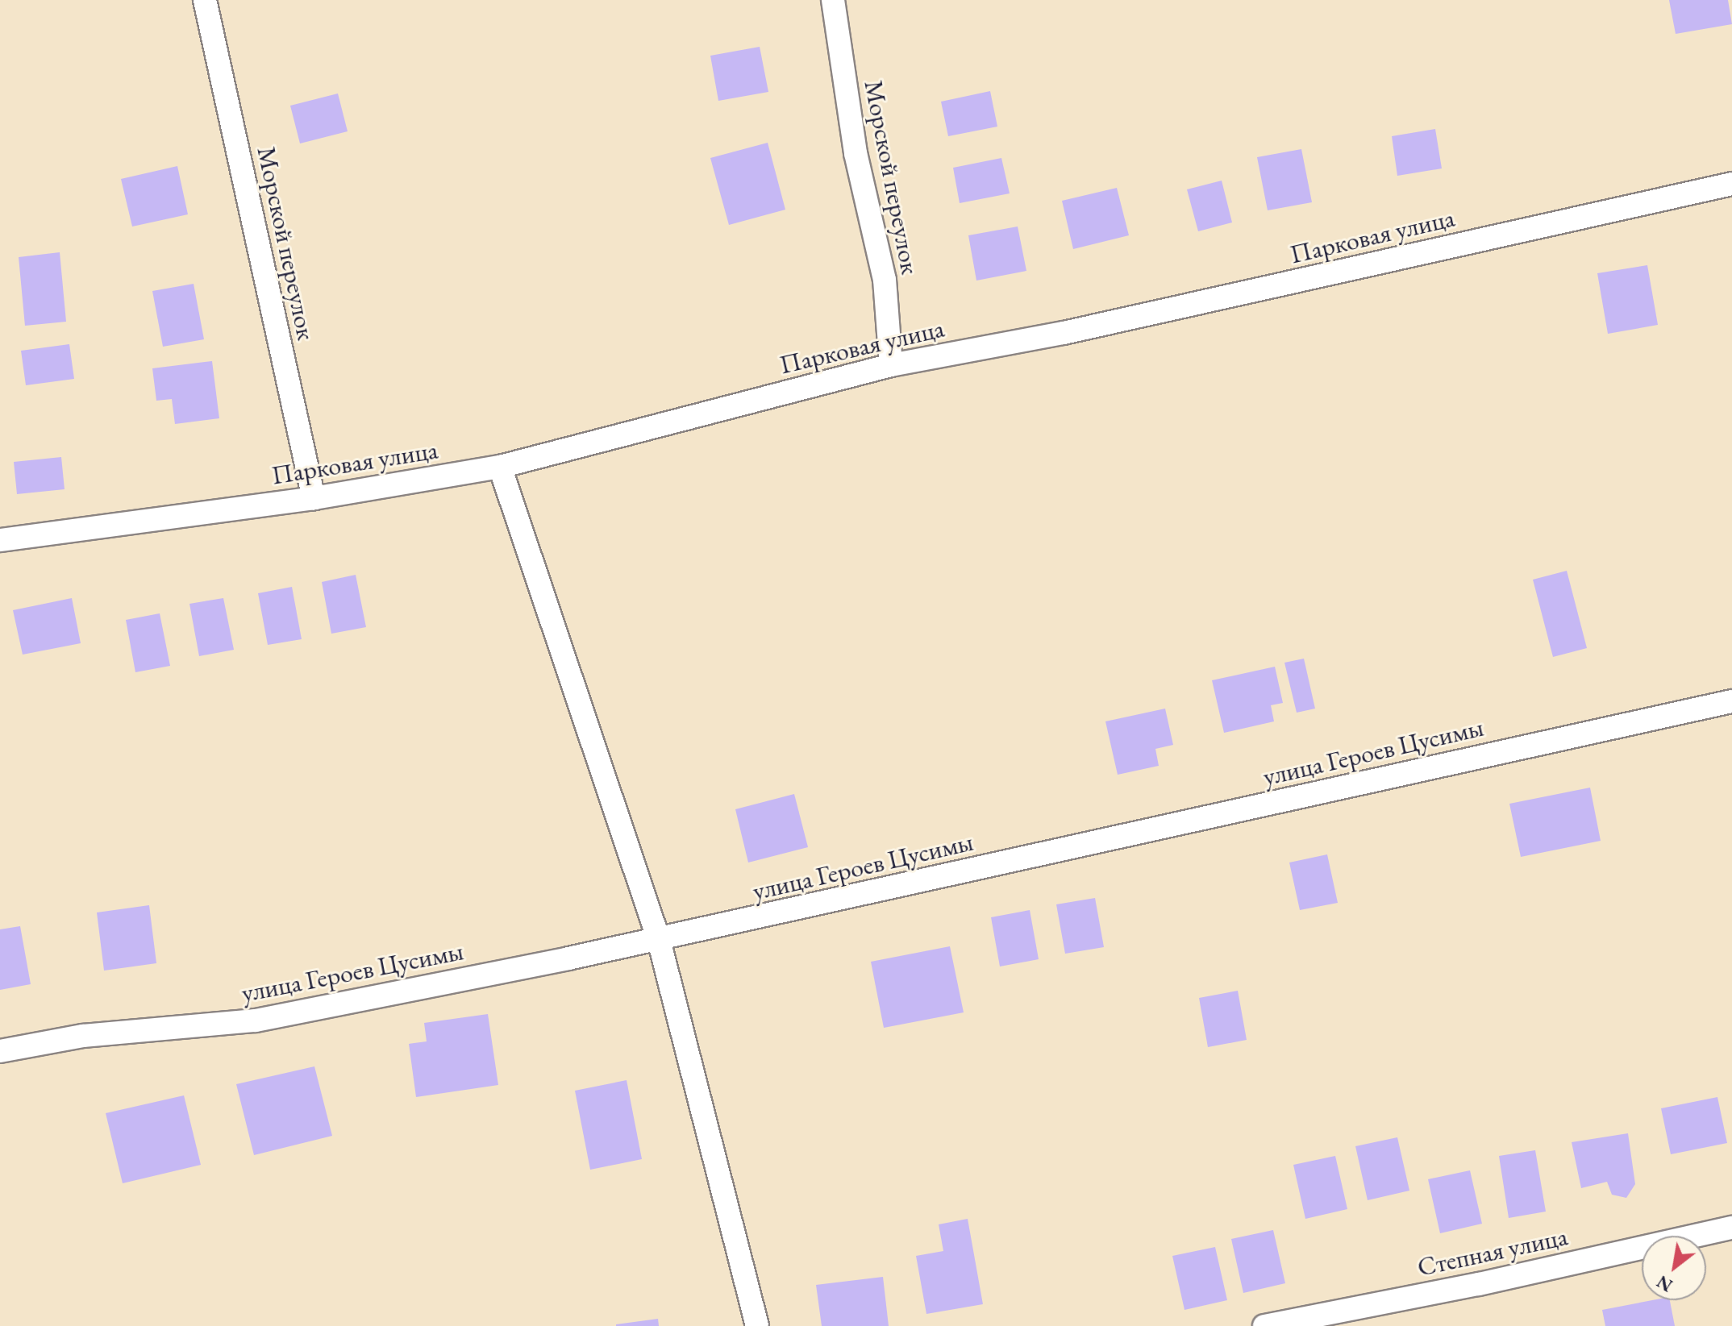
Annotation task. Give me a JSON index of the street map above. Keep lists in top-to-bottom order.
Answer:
{
  "streets": {
    "street": [
      "Морской переулок",
      "Парковая улица",
      "улица Героев Цусимы",
      "Степная улица"
    ]
  },
  "crossings": [
    ["Морской переулок", "Парковая улица"]
  ],
  "north": "bottom left"
}
